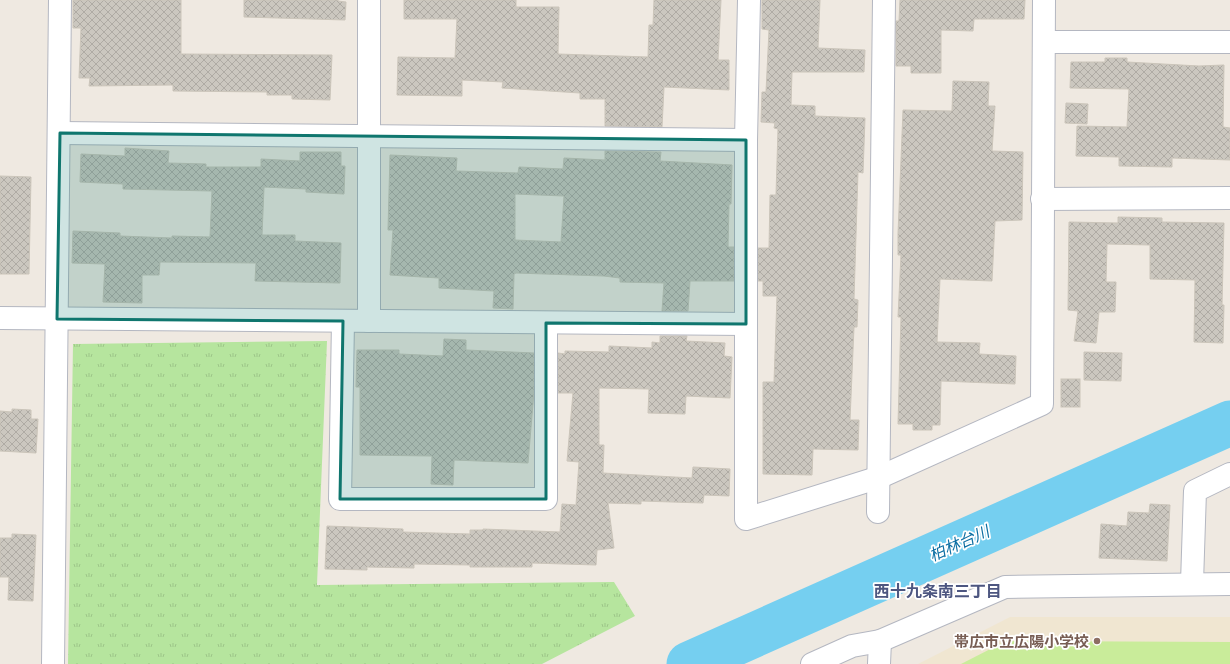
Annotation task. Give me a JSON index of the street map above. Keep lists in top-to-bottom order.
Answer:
{
  "districts": ["西十九条南三丁目"],
  "water": ["柏林台川"],
  "places": ["帯広市立広陽小学校"]
}
